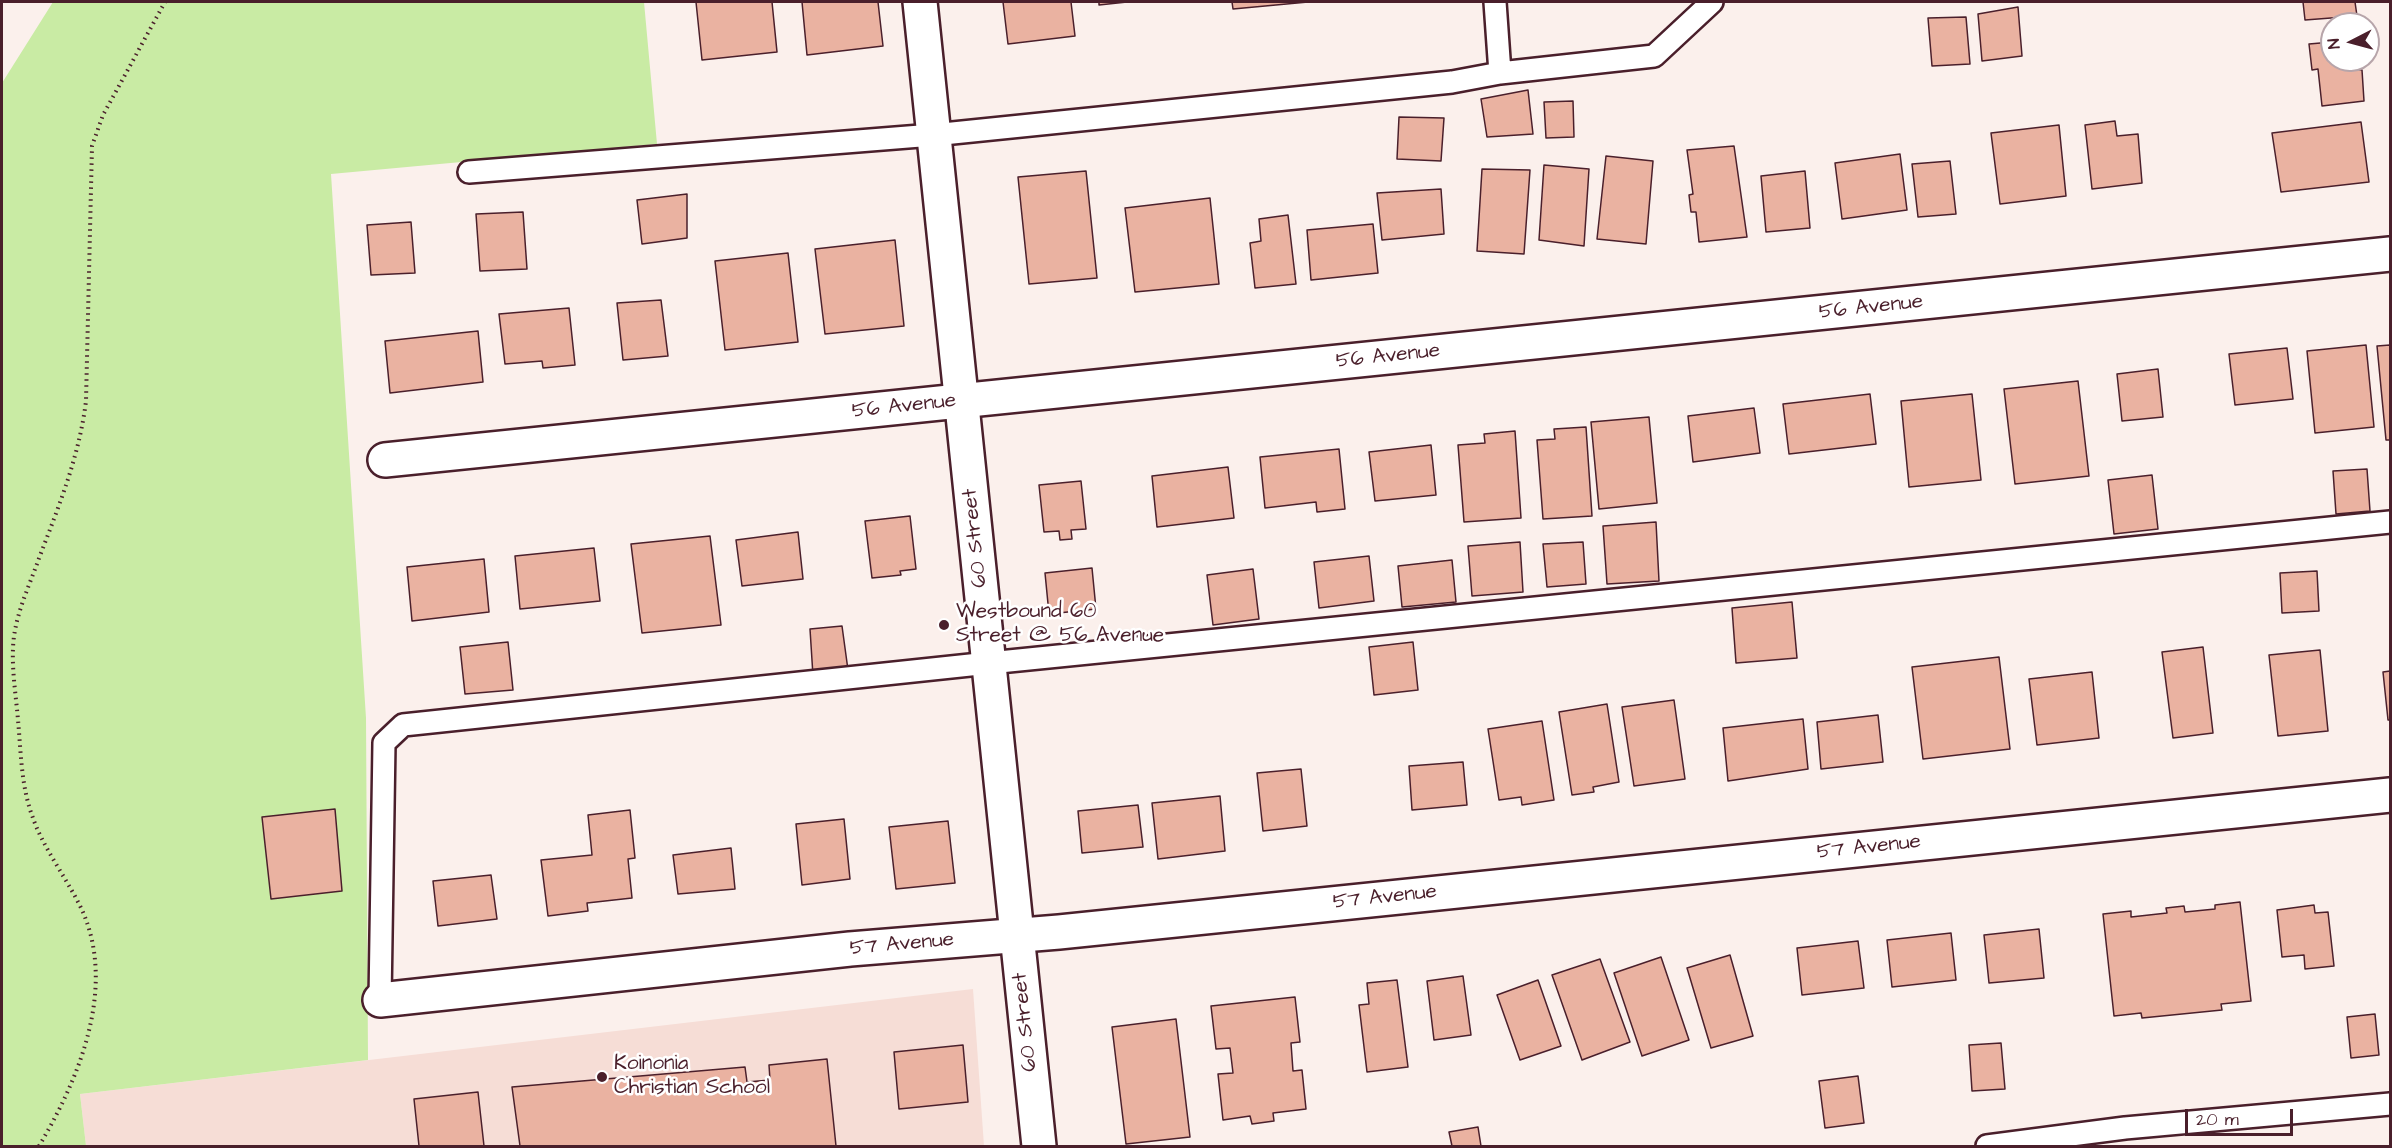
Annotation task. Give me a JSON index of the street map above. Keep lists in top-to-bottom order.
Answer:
{
  "streets": {
    "street": ["56 Avenue", "60 Street", "57 Avenue"]
  },
  "crossings": [
    ["56 Avenue", "60 Street"],
    ["60 Street", "57 Avenue"]
  ],
  "places": ["Westbound 60 Street @ 56 Avenue", "Koinonia Christian School"],
  "scale_bar": "20 m",
  "north": "left"
}
